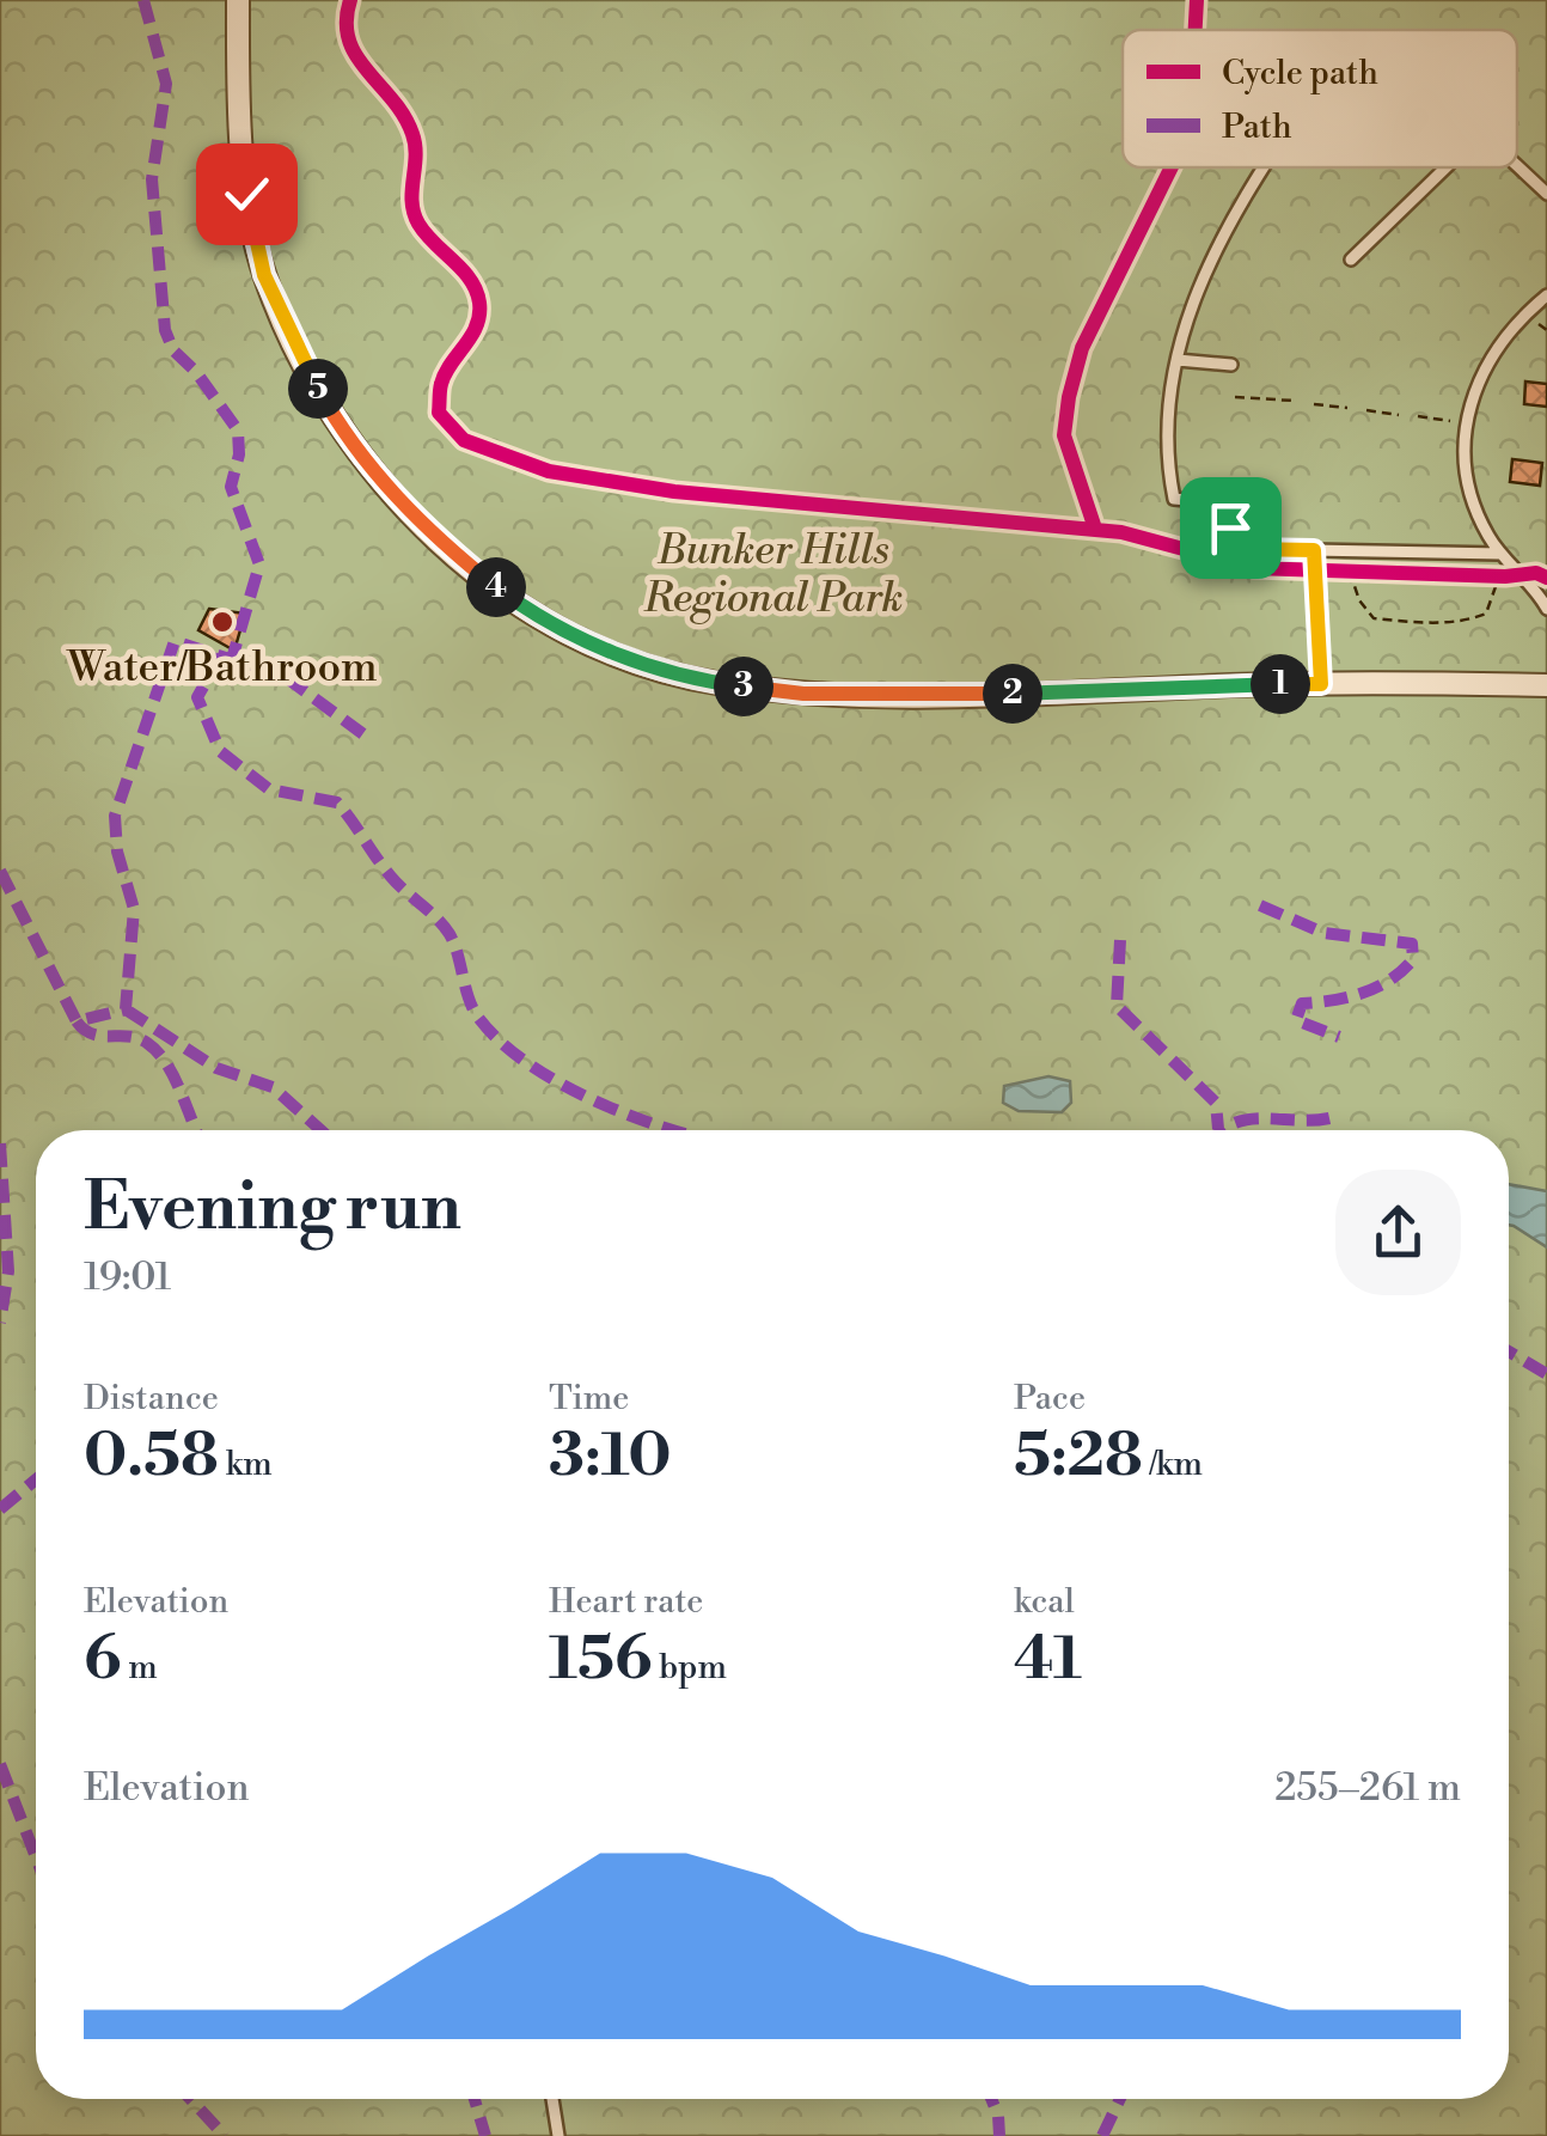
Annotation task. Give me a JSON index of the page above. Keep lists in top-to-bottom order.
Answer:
{
  "parks": ["Bunker Hills Regional Park"],
  "places": ["Water/Bathroom"],
  "legend": ["Cycle path", "Path"],
  "page": {
    "pins": [
      "5",
      "4",
      "1",
      "3",
      "2"
    ],
    "heading": ["Evening run", "19:01"],
    "stats": [
      ["Distance", "0.58 km"],
      ["Time", "3:10"],
      ["Pace", "5:28 /km"],
      ["Elevation", "6 m"],
      ["Heart rate", "156 bpm"],
      ["kcal", "41"]
    ],
    "chart": ["Elevation", "255–261 m"]
  }
}
